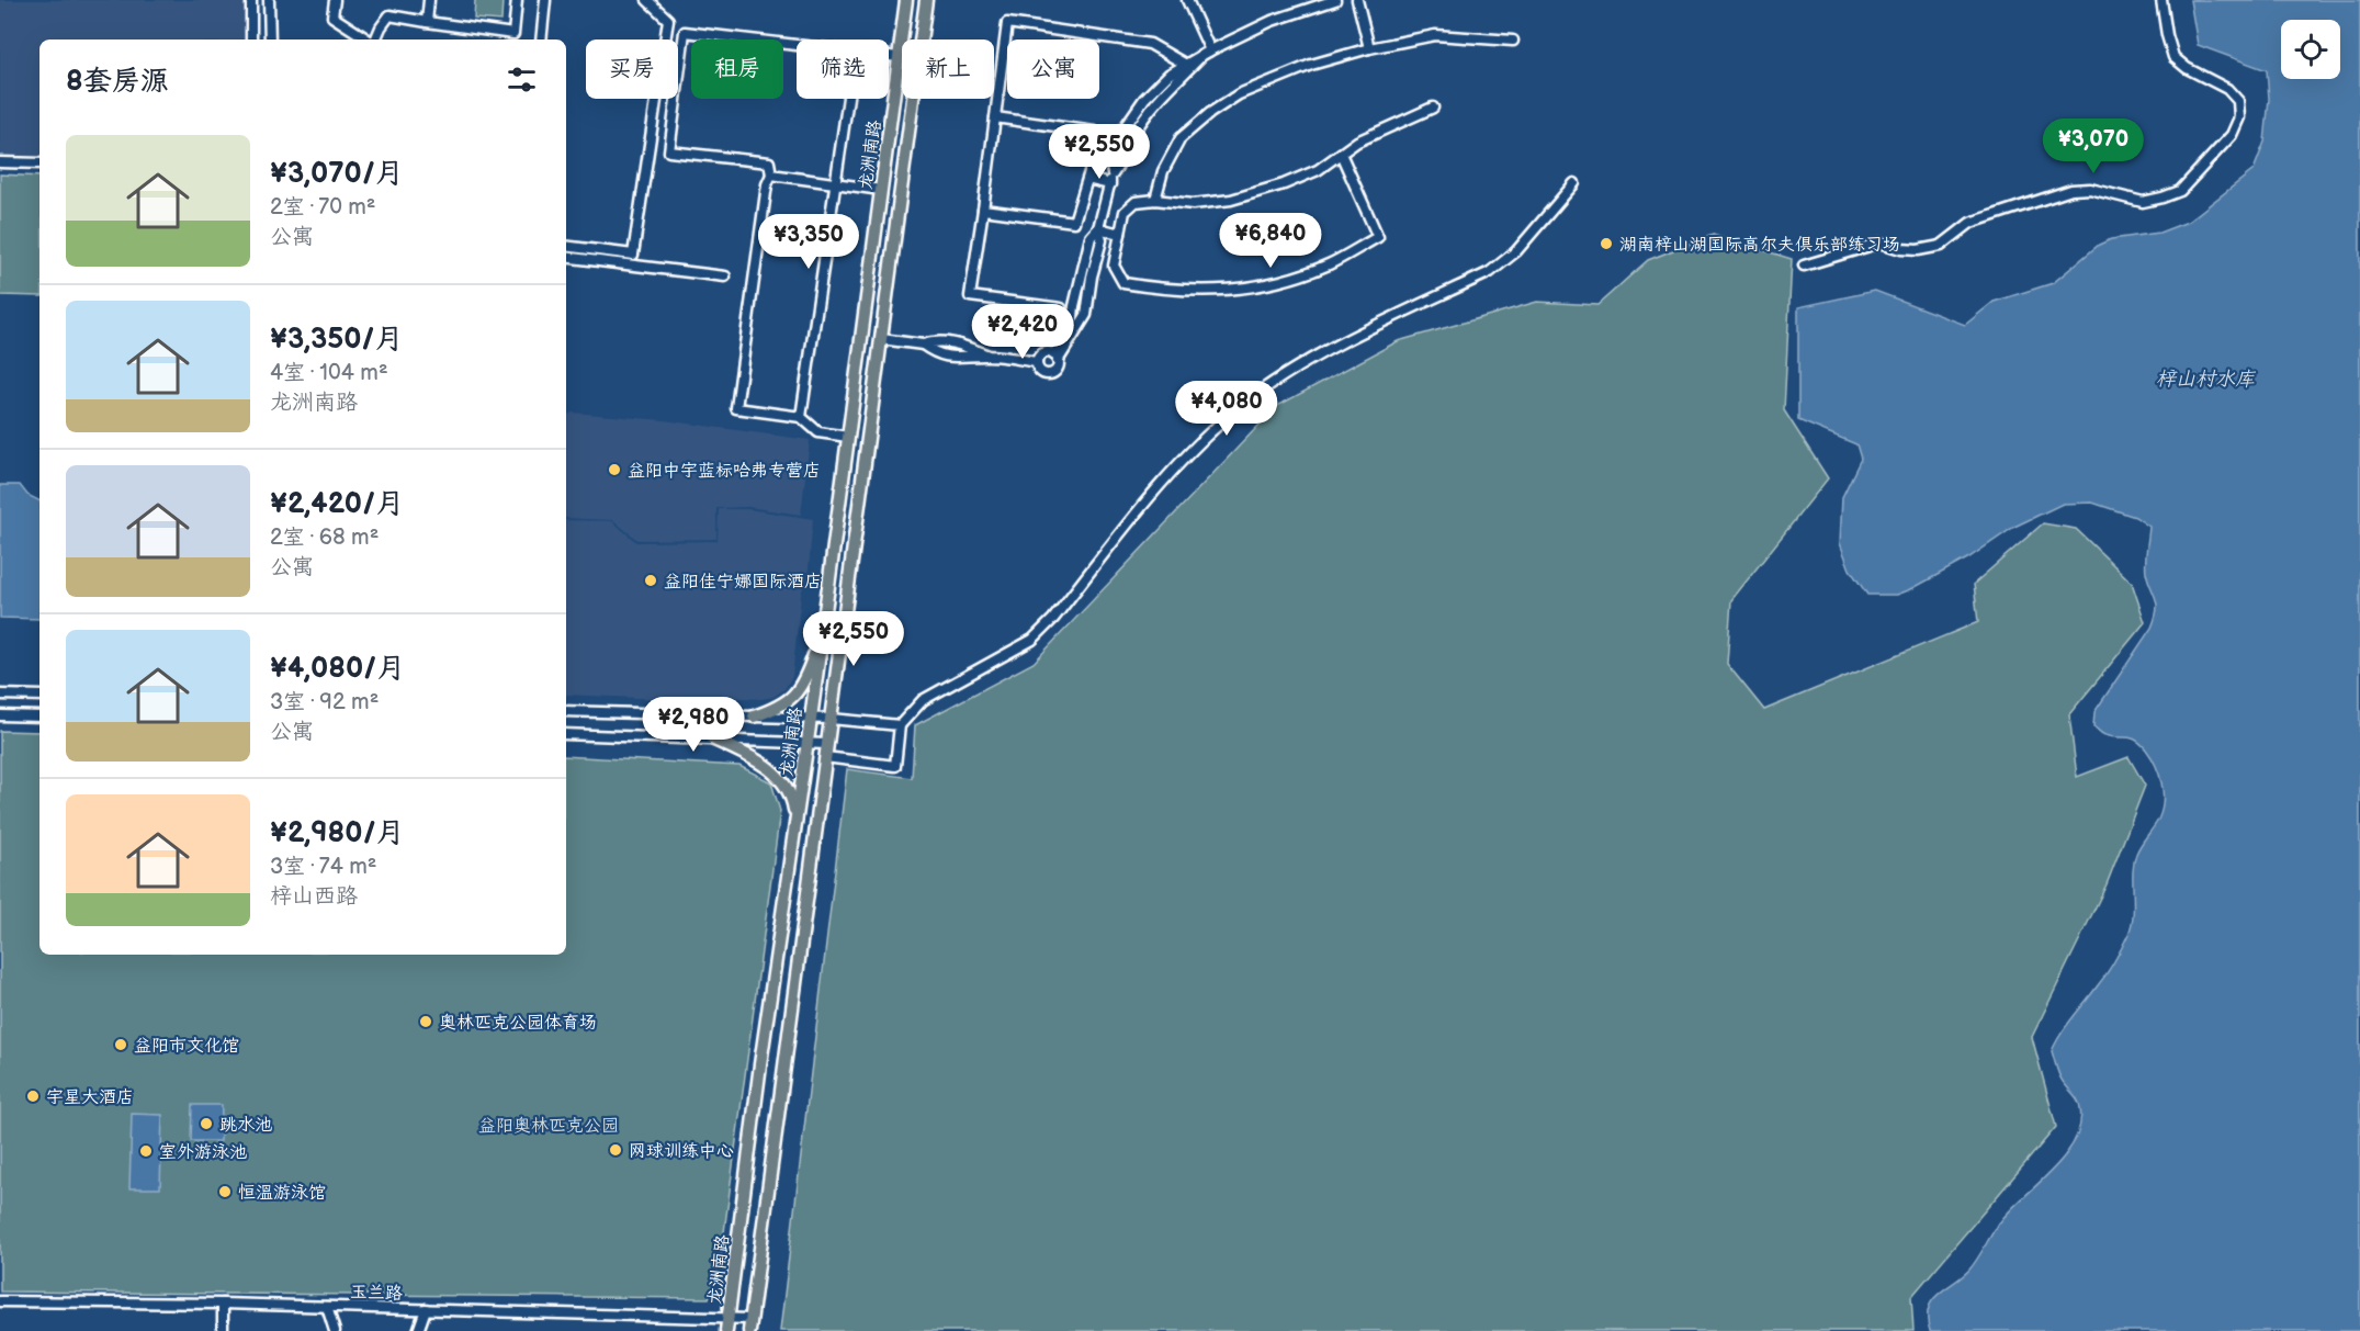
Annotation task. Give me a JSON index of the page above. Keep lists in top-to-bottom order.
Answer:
{
  "streets": {
    "main road": ["龙洲南路"],
    "street": ["玉兰路"]
  },
  "crossings": [
    ["龙洲南路", "玉兰路"]
  ],
  "water": ["梓山村水库"],
  "parks": ["益阳奥林匹克公园"],
  "places": [
    "湖南梓山湖国际高尔夫俱乐部练习场",
    "益阳中宇蓝标哈弗专营店",
    "益阳佳宁娜国际酒店",
    "奥林匹克公园体育场",
    "益阳市文化馆",
    "宇星大酒店",
    "跳水池",
    "网球训练中心",
    "室外游泳池",
    "恒温游泳馆"
  ],
  "page": {
    "chip": [
      "买房",
      "租房",
      "筛选",
      "新上",
      "公寓"
    ],
    "heading": "8套房源",
    "price": [
      "¥3,070",
      "¥2,550",
      "¥6,840",
      "¥3,350",
      "¥2,420",
      "¥4,080",
      "¥2,550",
      "¥2,980"
    ],
    "list": [
      {
        "name": "¥3,070/月",
        "note": "2室 · 70 m² · 公寓"
      },
      {
        "name": "¥3,350/月",
        "note": "4室 · 104 m² · 龙洲南路"
      },
      {
        "name": "¥2,420/月",
        "note": "2室 · 68 m² · 公寓"
      },
      {
        "name": "¥4,080/月",
        "note": "3室 · 92 m² · 公寓"
      },
      {
        "name": "¥2,980/月",
        "note": "3室 · 74 m² · 梓山西路"
      }
    ]
  }
}
